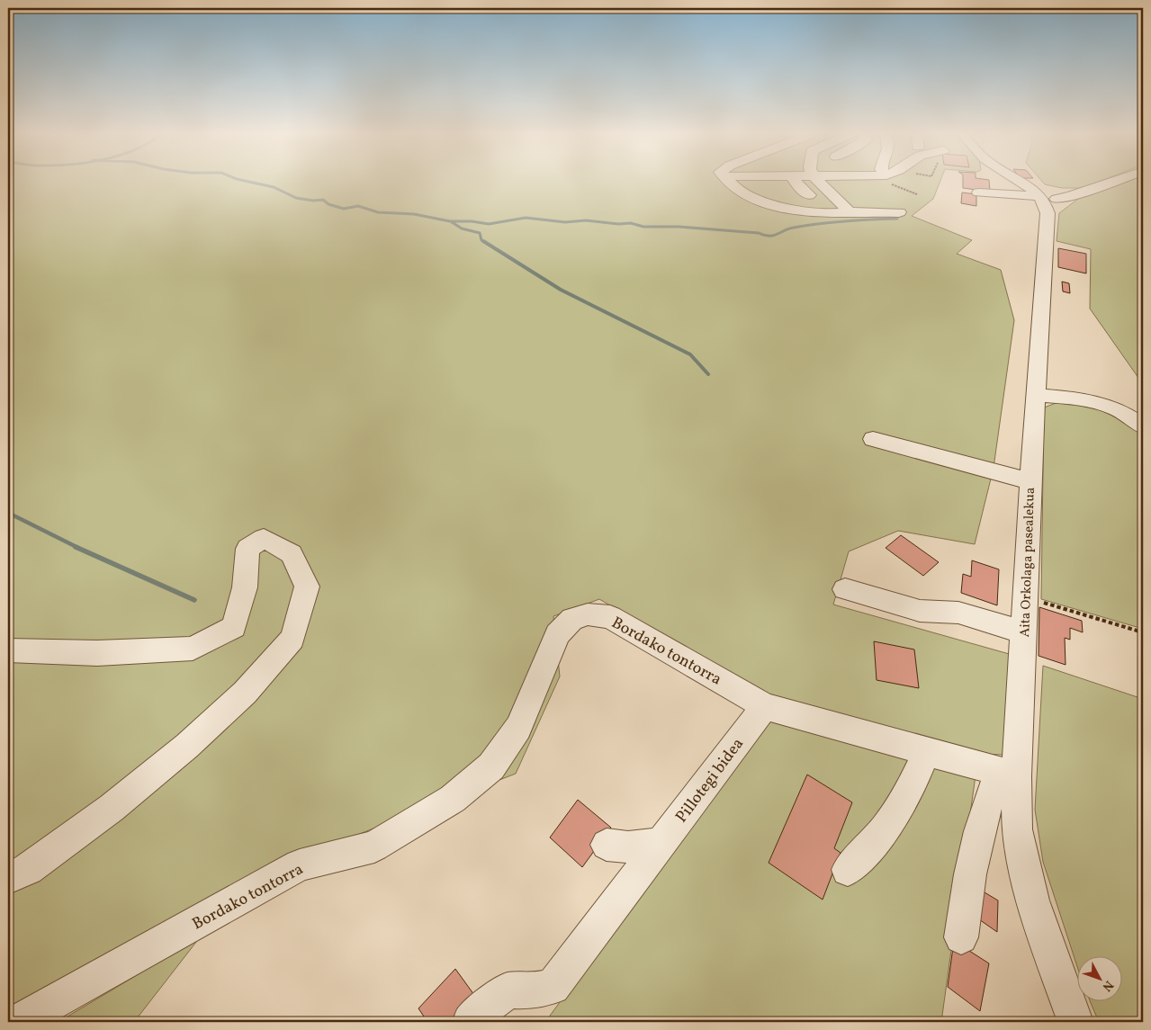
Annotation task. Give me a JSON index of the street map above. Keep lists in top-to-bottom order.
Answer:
{
  "streets": {
    "street": ["Aita Orkolaga pasealekua", "Bordako tontorra", "Pillotegi bidea"]
  },
  "crossings": [
    ["Bordako tontorra", "Pillotegi bidea"]
  ],
  "north": "bottom right"
}
